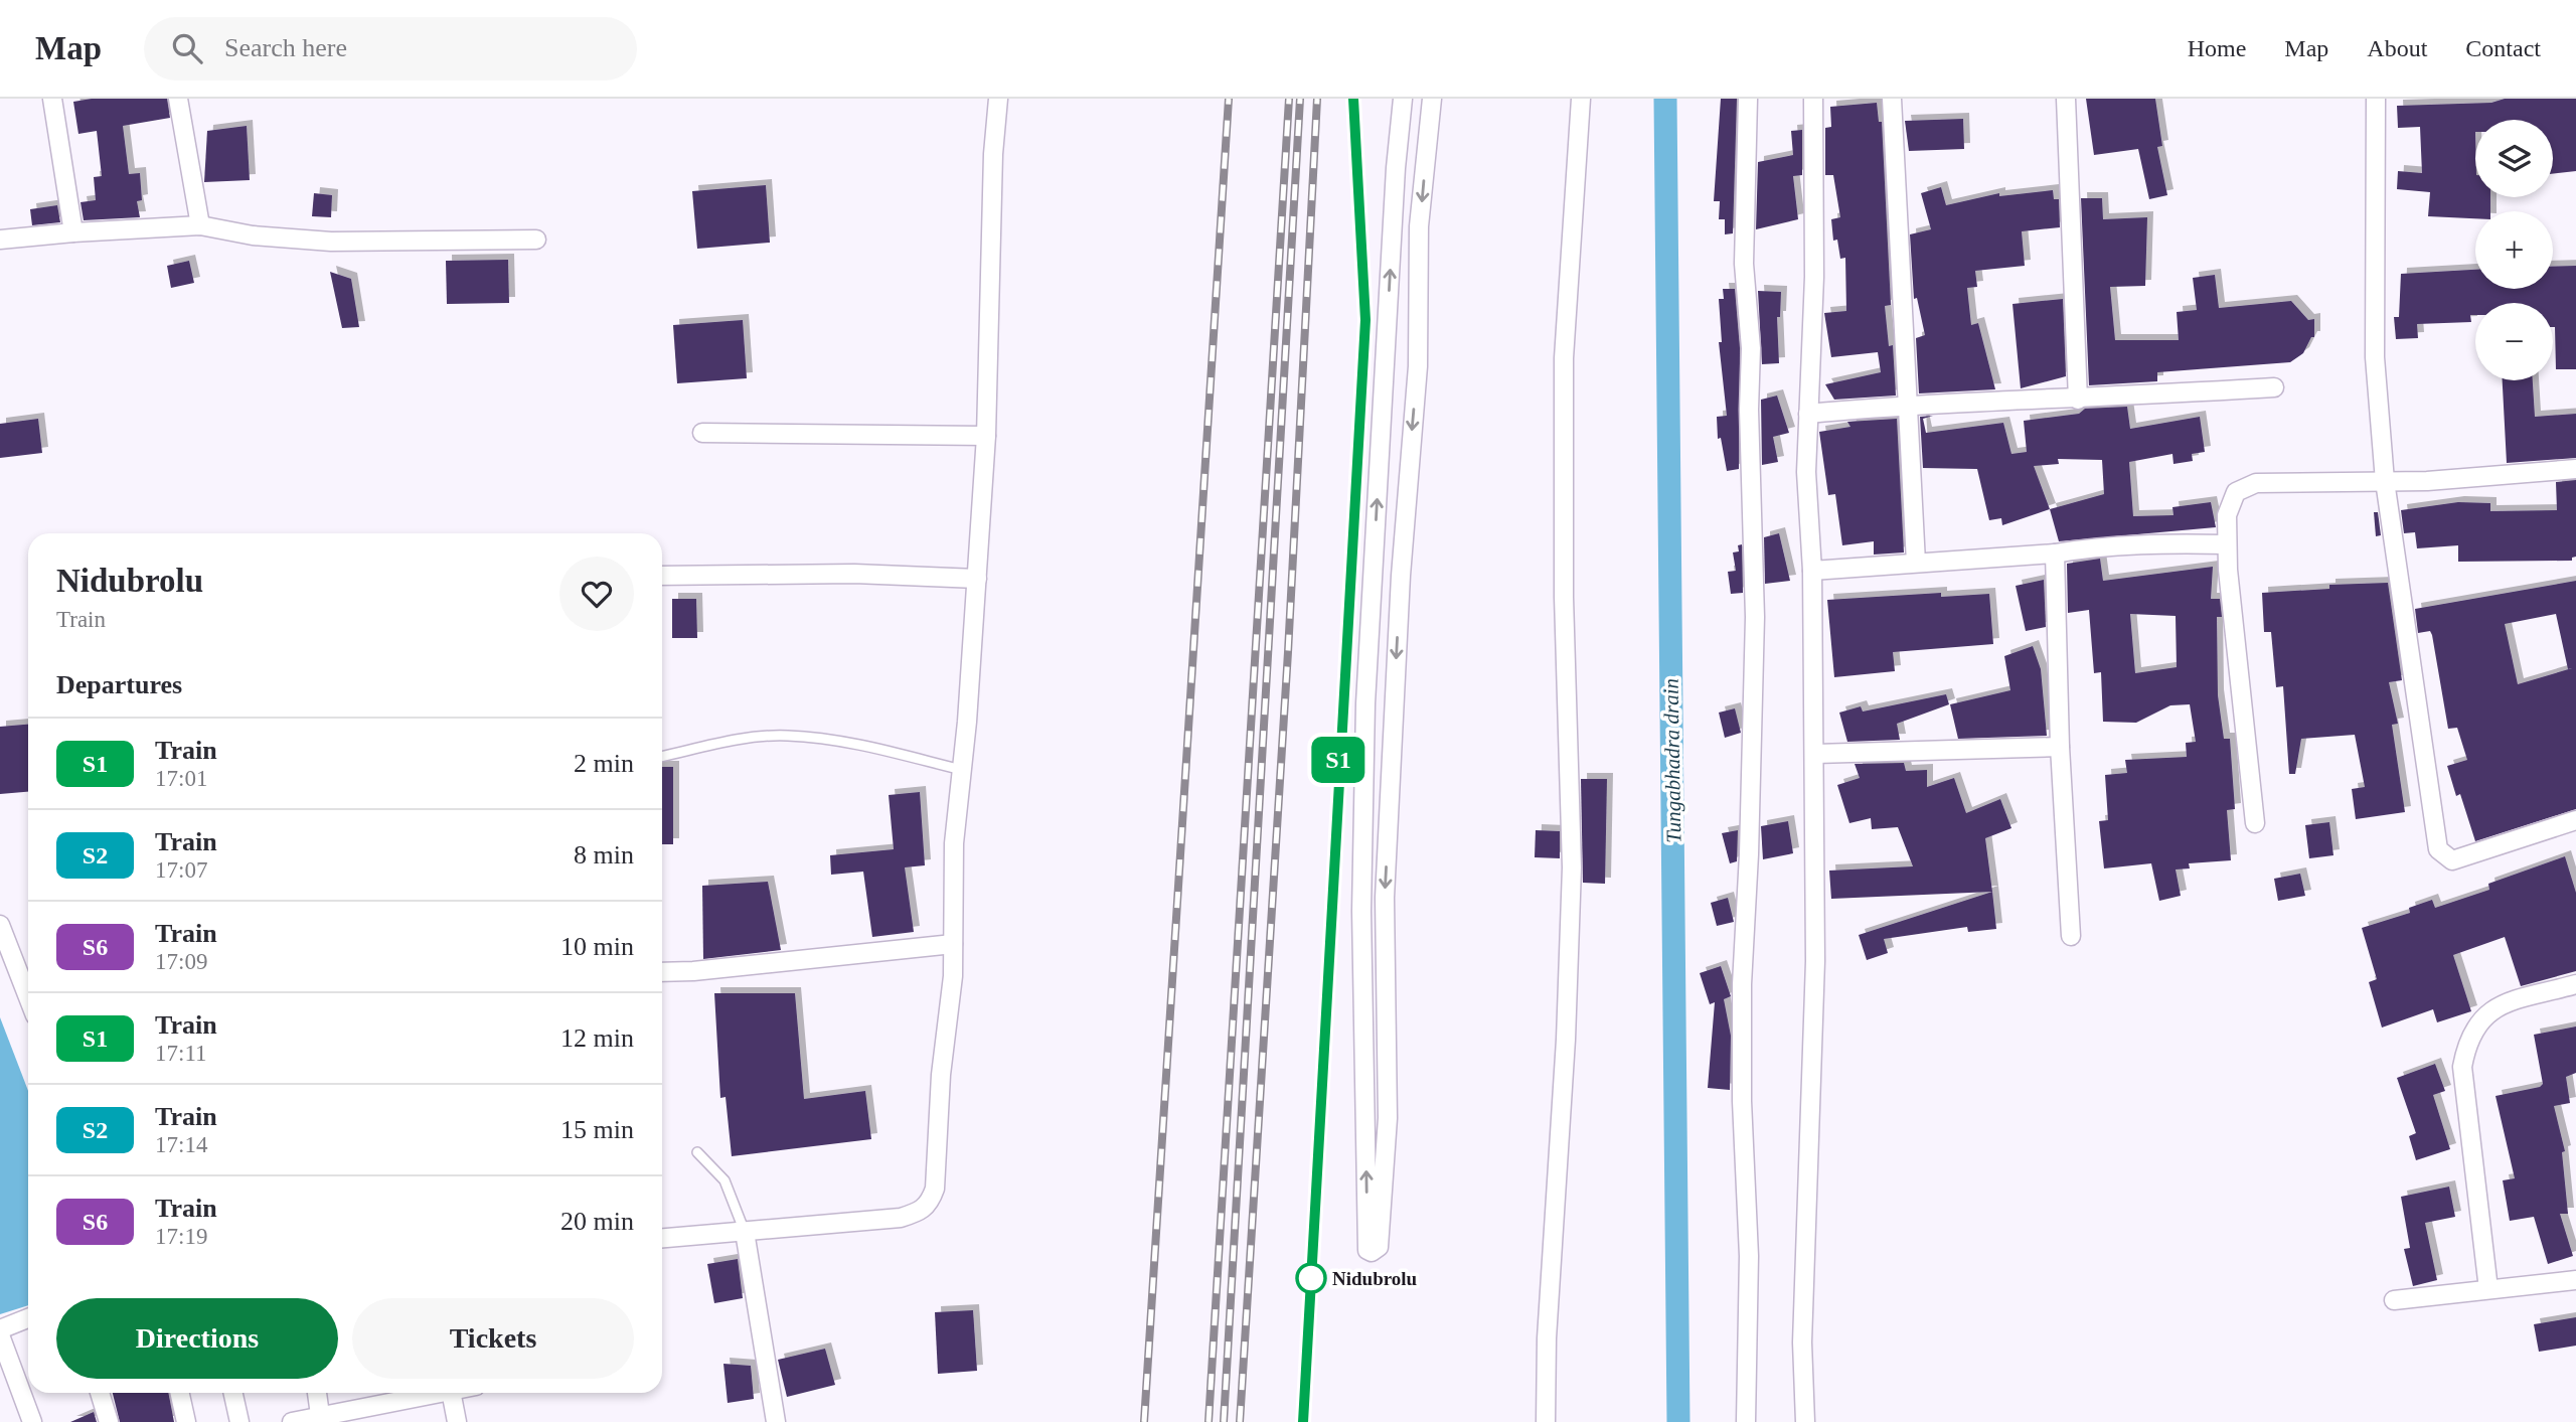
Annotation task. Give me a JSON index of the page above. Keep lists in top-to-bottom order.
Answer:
{
  "water": ["Tungabhadra drain"],
  "places": ["Nidubrolu"],
  "page": {
    "header": "Map",
    "search": "Search here",
    "nav": [
      "Home",
      "Map",
      "About",
      "Contact"
    ],
    "on_map": "S1",
    "map_buttons": ["+", "−"],
    "heading": [
      ["Nidubrolu", "Train"],
      "Departures"
    ],
    "list": [
      {
        "mark": "S1",
        "name": "Train",
        "note": "17:01",
        "value": "2 min"
      },
      {
        "mark": "S2",
        "name": "Train",
        "note": "17:07",
        "value": "8 min"
      },
      {
        "mark": "S6",
        "name": "Train",
        "note": "17:09",
        "value": "10 min"
      },
      {
        "mark": "S1",
        "name": "Train",
        "note": "17:11",
        "value": "12 min"
      },
      {
        "mark": "S2",
        "name": "Train",
        "note": "17:14",
        "value": "15 min"
      },
      {
        "mark": "S6",
        "name": "Train",
        "note": "17:19",
        "value": "20 min"
      }
    ],
    "buttons": ["Directions", "Tickets"]
  }
}
